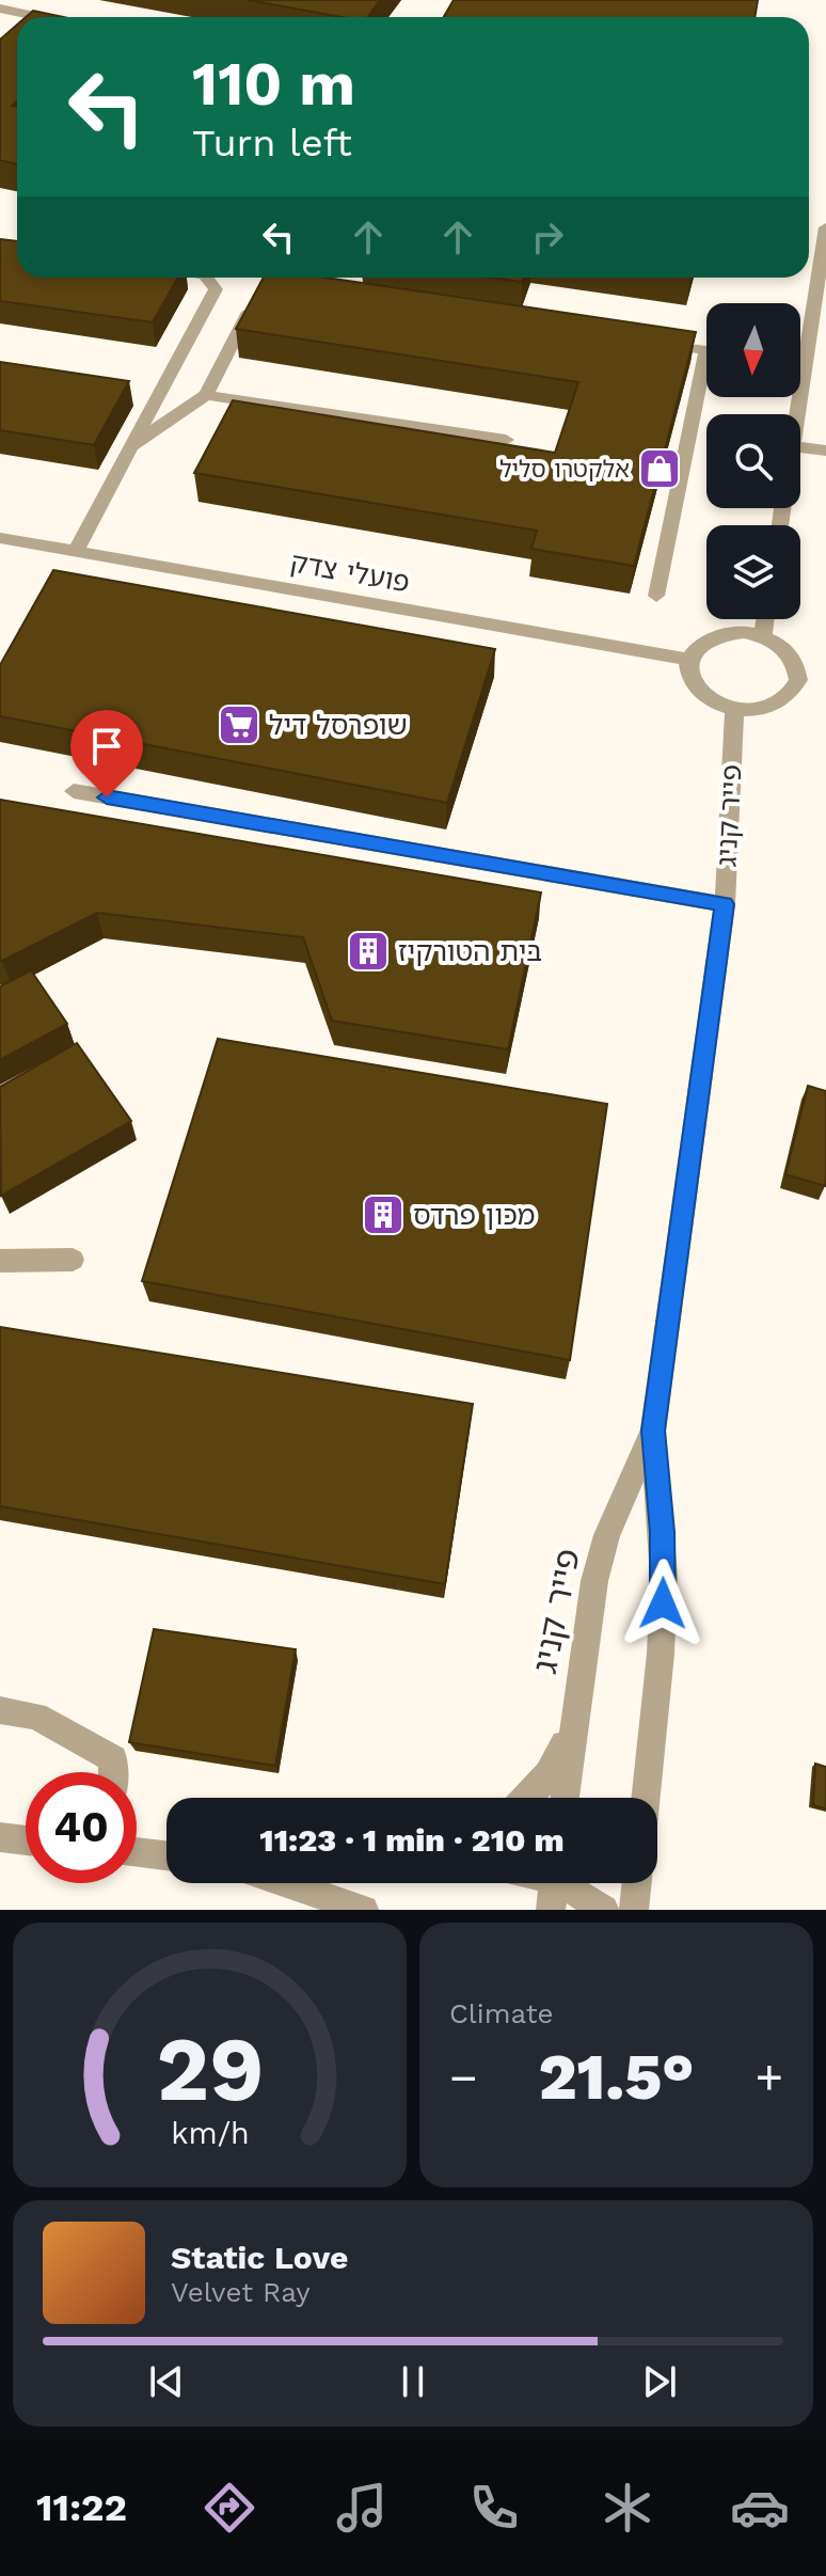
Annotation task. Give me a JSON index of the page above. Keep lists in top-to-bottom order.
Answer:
{
  "streets": {
    "street": ["פועלי צדק", "פייר קניג"]
  },
  "crossings": [
    ["פועלי צדק", "פייר קניג"]
  ],
  "places": {
    "shop": ["אלקטרו סליל"],
    "supermarket": ["שופרסל דיל"],
    "building": ["בית הטורקיז", "מכון פרדס"]
  },
  "north": "bottom",
  "page": {
    "turn": ["110 m", "Turn left"],
    "limit": "40",
    "trip": "11:23 · 1 min · 210 m",
    "tile": "Climate",
    "heat": ["−", "21.5°", "+"],
    "song": ["Static Love", "Velvet Ray"],
    "tabs": "11:22",
    "gauge": ["29", "km/h"]
  }
}
